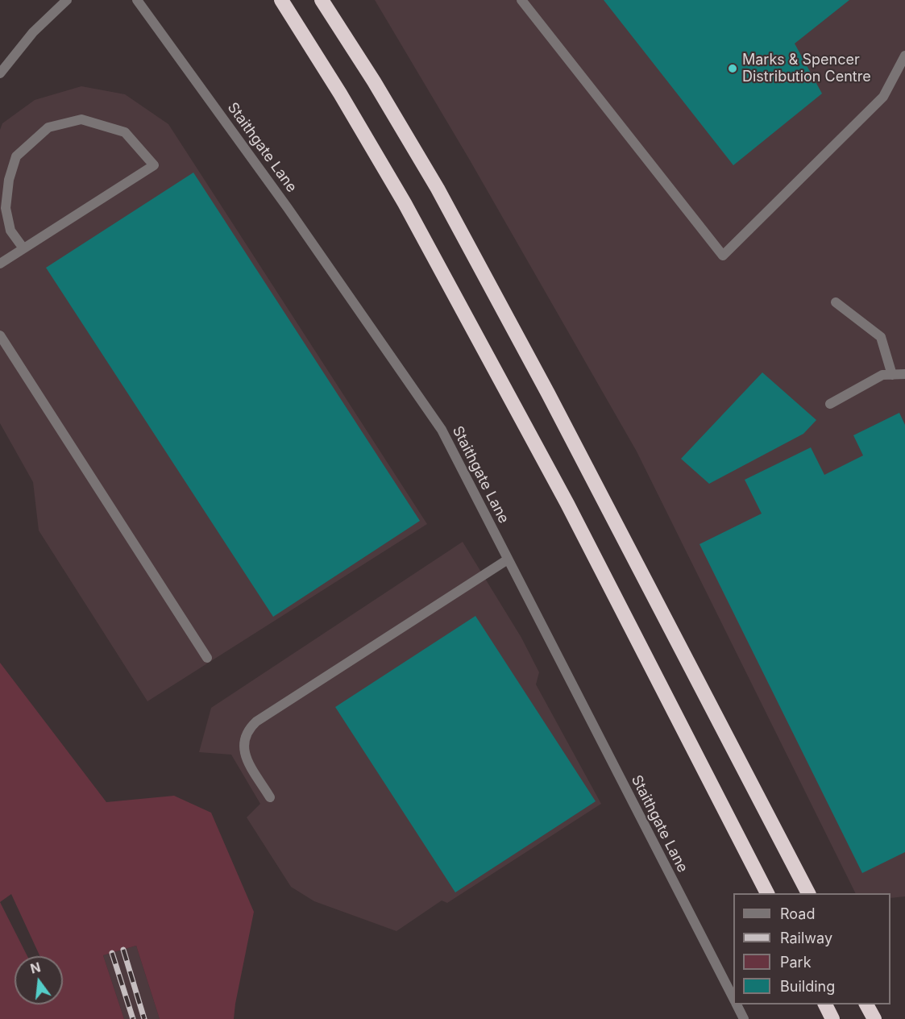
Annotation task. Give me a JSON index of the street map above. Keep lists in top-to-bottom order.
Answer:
{
  "streets": {
    "street": ["Staithgate Lane"]
  },
  "places": ["Marks & Spencer Distribution Centre"],
  "legend": [
    "Road",
    "Railway",
    "Park",
    "Building"
  ],
  "north": "top"
}
